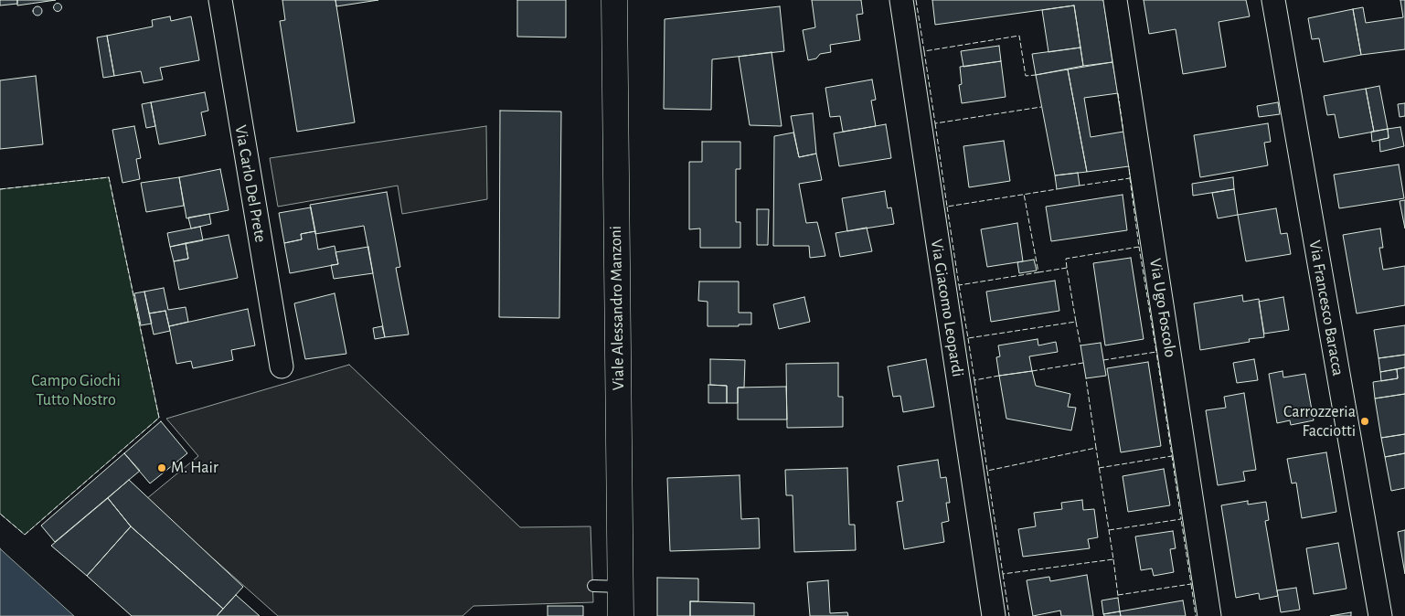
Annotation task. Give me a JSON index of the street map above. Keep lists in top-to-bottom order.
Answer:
{
  "streets": {
    "street": [
      "Via Carlo Del Prete",
      "Viale Alessandro Manzoni",
      "Via Giacomo Leopardi",
      "Via Ugo Foscolo",
      "Via Francesco Baracca"
    ]
  },
  "parks": ["Campo Giochi Tutto Nostro"],
  "places": ["Carrozzeria Facciotti", "M. Hair"]
}
